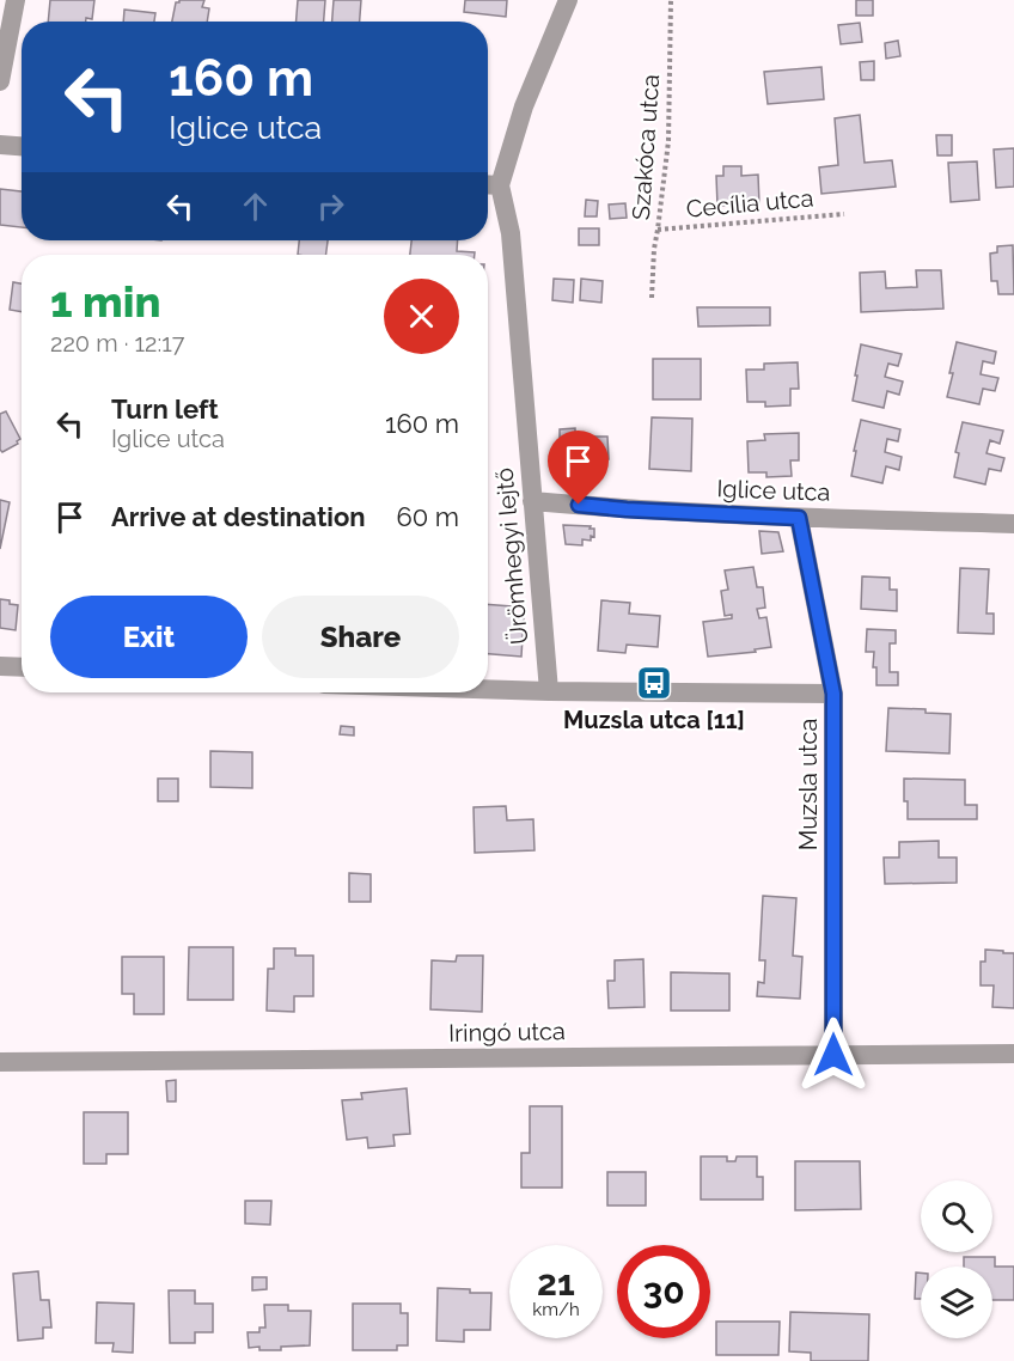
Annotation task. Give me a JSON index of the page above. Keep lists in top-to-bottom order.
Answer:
{
  "streets": {
    "street": [
      "Iglice utca",
      "Ürömhegyi lejtő",
      "Muzsla utca",
      "Iringó utca"
    ],
    "path": ["Szakóca utca", "Cecília utca"]
  },
  "crossings": [
    ["Szakóca utca", "Cecília utca"],
    ["Iglice utca", "Ürömhegyi lejtő"],
    ["Iglice utca", "Muzsla utca"],
    ["Muzsla utca", "Iringó utca"]
  ],
  "places": {
    "bus stop": ["Muzsla utca [11]"]
  },
  "page": {
    "turn": ["160 m", "Iglice utca"],
    "heading": ["1 min", "220 m · 12:17"],
    "list": [
      {
        "name": "Turn left",
        "note": "Iglice utca",
        "value": "160 m"
      },
      {
        "name": "Arrive at destination",
        "value": "60 m"
      }
    ],
    "buttons": ["Exit", "Share"],
    "speed": "21 km/h",
    "limit": "30"
  }
}
